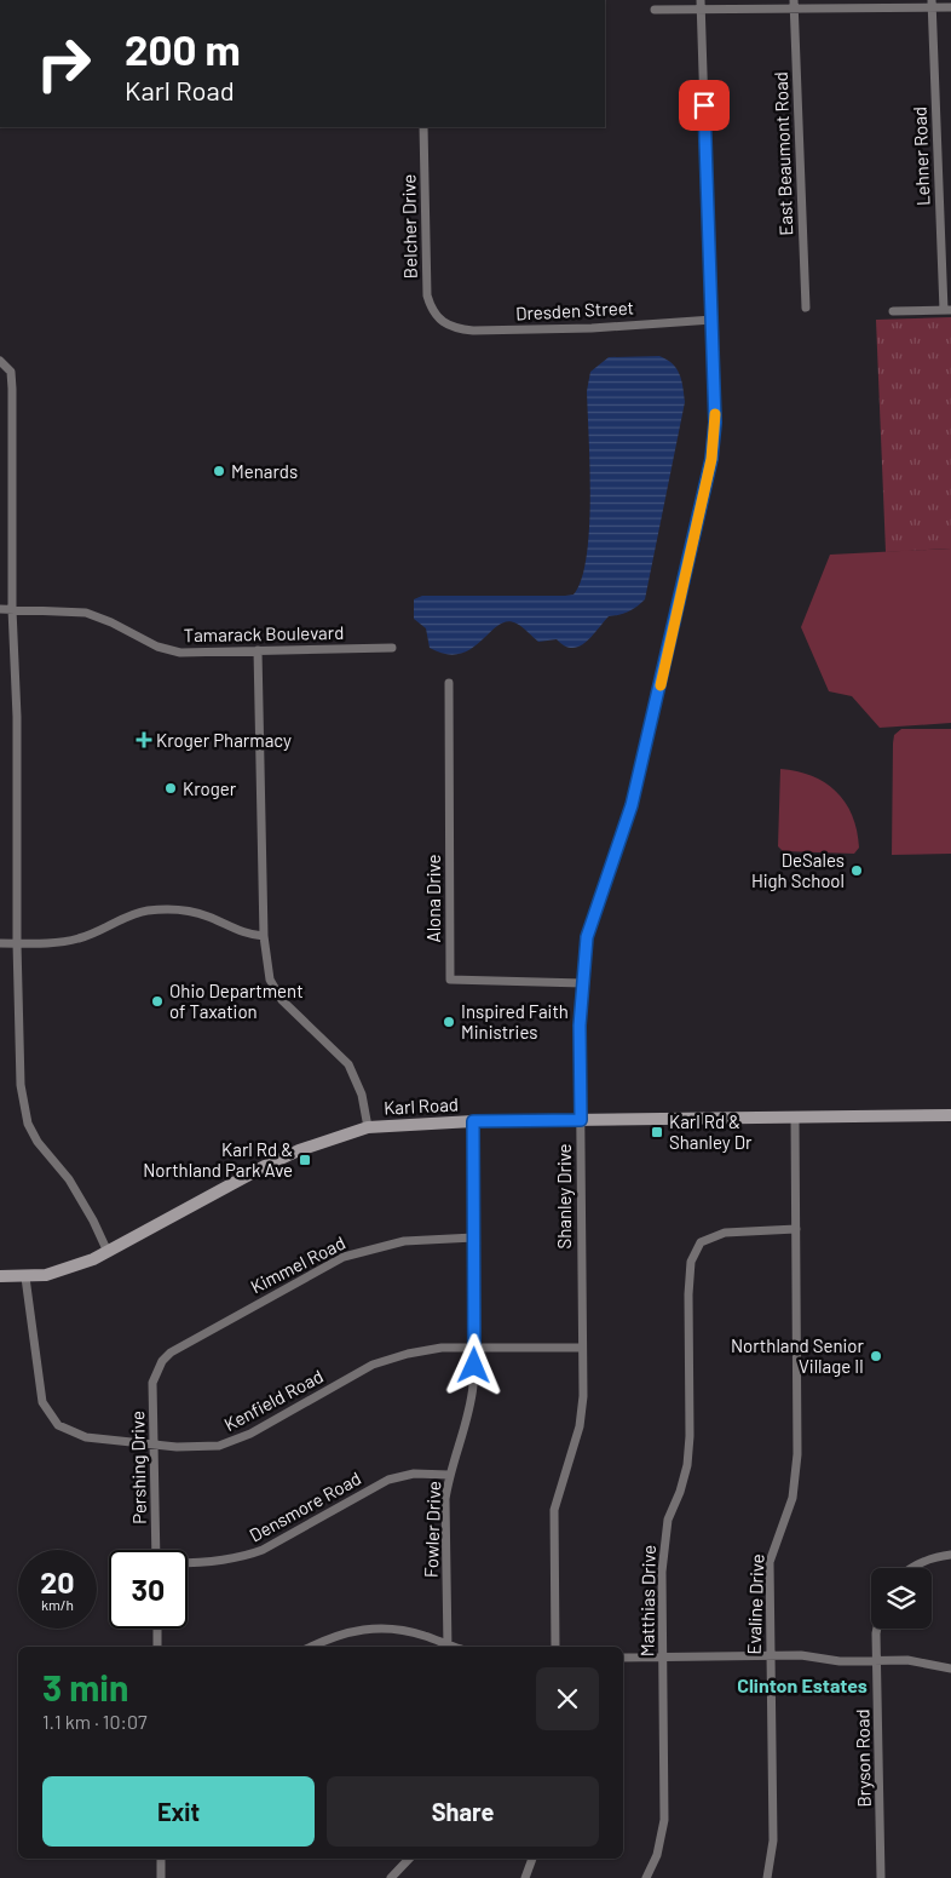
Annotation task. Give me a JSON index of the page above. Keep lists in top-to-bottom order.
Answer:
{
  "streets": {
    "main road": ["Karl Road"],
    "street": [
      "East Beaumont Road",
      "Lehner Road",
      "Belcher Drive",
      "Dresden Street",
      "Tamarack Boulevard",
      "Alona Drive",
      "Shanley Drive",
      "Kimmel Road",
      "Kenfield Road",
      "Pershing Drive",
      "Densmore Road",
      "Fowler Drive",
      "Matthias Drive",
      "Evaline Drive",
      "Bryson Road"
    ]
  },
  "crossings": [
    ["Belcher Drive", "Dresden Street"],
    ["Dresden Street", "Shanley Drive"],
    ["Alona Drive", "Shanley Drive"],
    ["Karl Road", "Shanley Drive"],
    ["Karl Road", "Kenfield Road"],
    ["Karl Road", "Fowler Drive"],
    ["Karl Road", "Evaline Drive"],
    ["Shanley Drive", "Kenfield Road"],
    ["Kimmel Road", "Pershing Drive"],
    ["Kimmel Road", "Fowler Drive"],
    ["Kenfield Road", "Pershing Drive"],
    ["Kenfield Road", "Fowler Drive"],
    ["Densmore Road", "Fowler Drive"],
    ["Matthias Drive", "Evaline Drive"]
  ],
  "districts": ["Clinton Estates"],
  "places": {
    "other": [
      "Menards",
      "Kroger",
      "DeSales High School",
      "Ohio Department of Taxation",
      "Inspired Faith Ministries",
      "Northland Senior Village II"
    ],
    "health": ["Kroger Pharmacy"],
    "transit": ["Karl Rd & Shanley Dr", "Karl Rd & Northland Park Ave"]
  },
  "page": {
    "turn": ["200 m", "Karl Road"],
    "speed": "20 km/h",
    "limit": "30",
    "heading": ["3 min", "1.1 km · 10:07"],
    "buttons": ["Exit", "Share"]
  }
}
